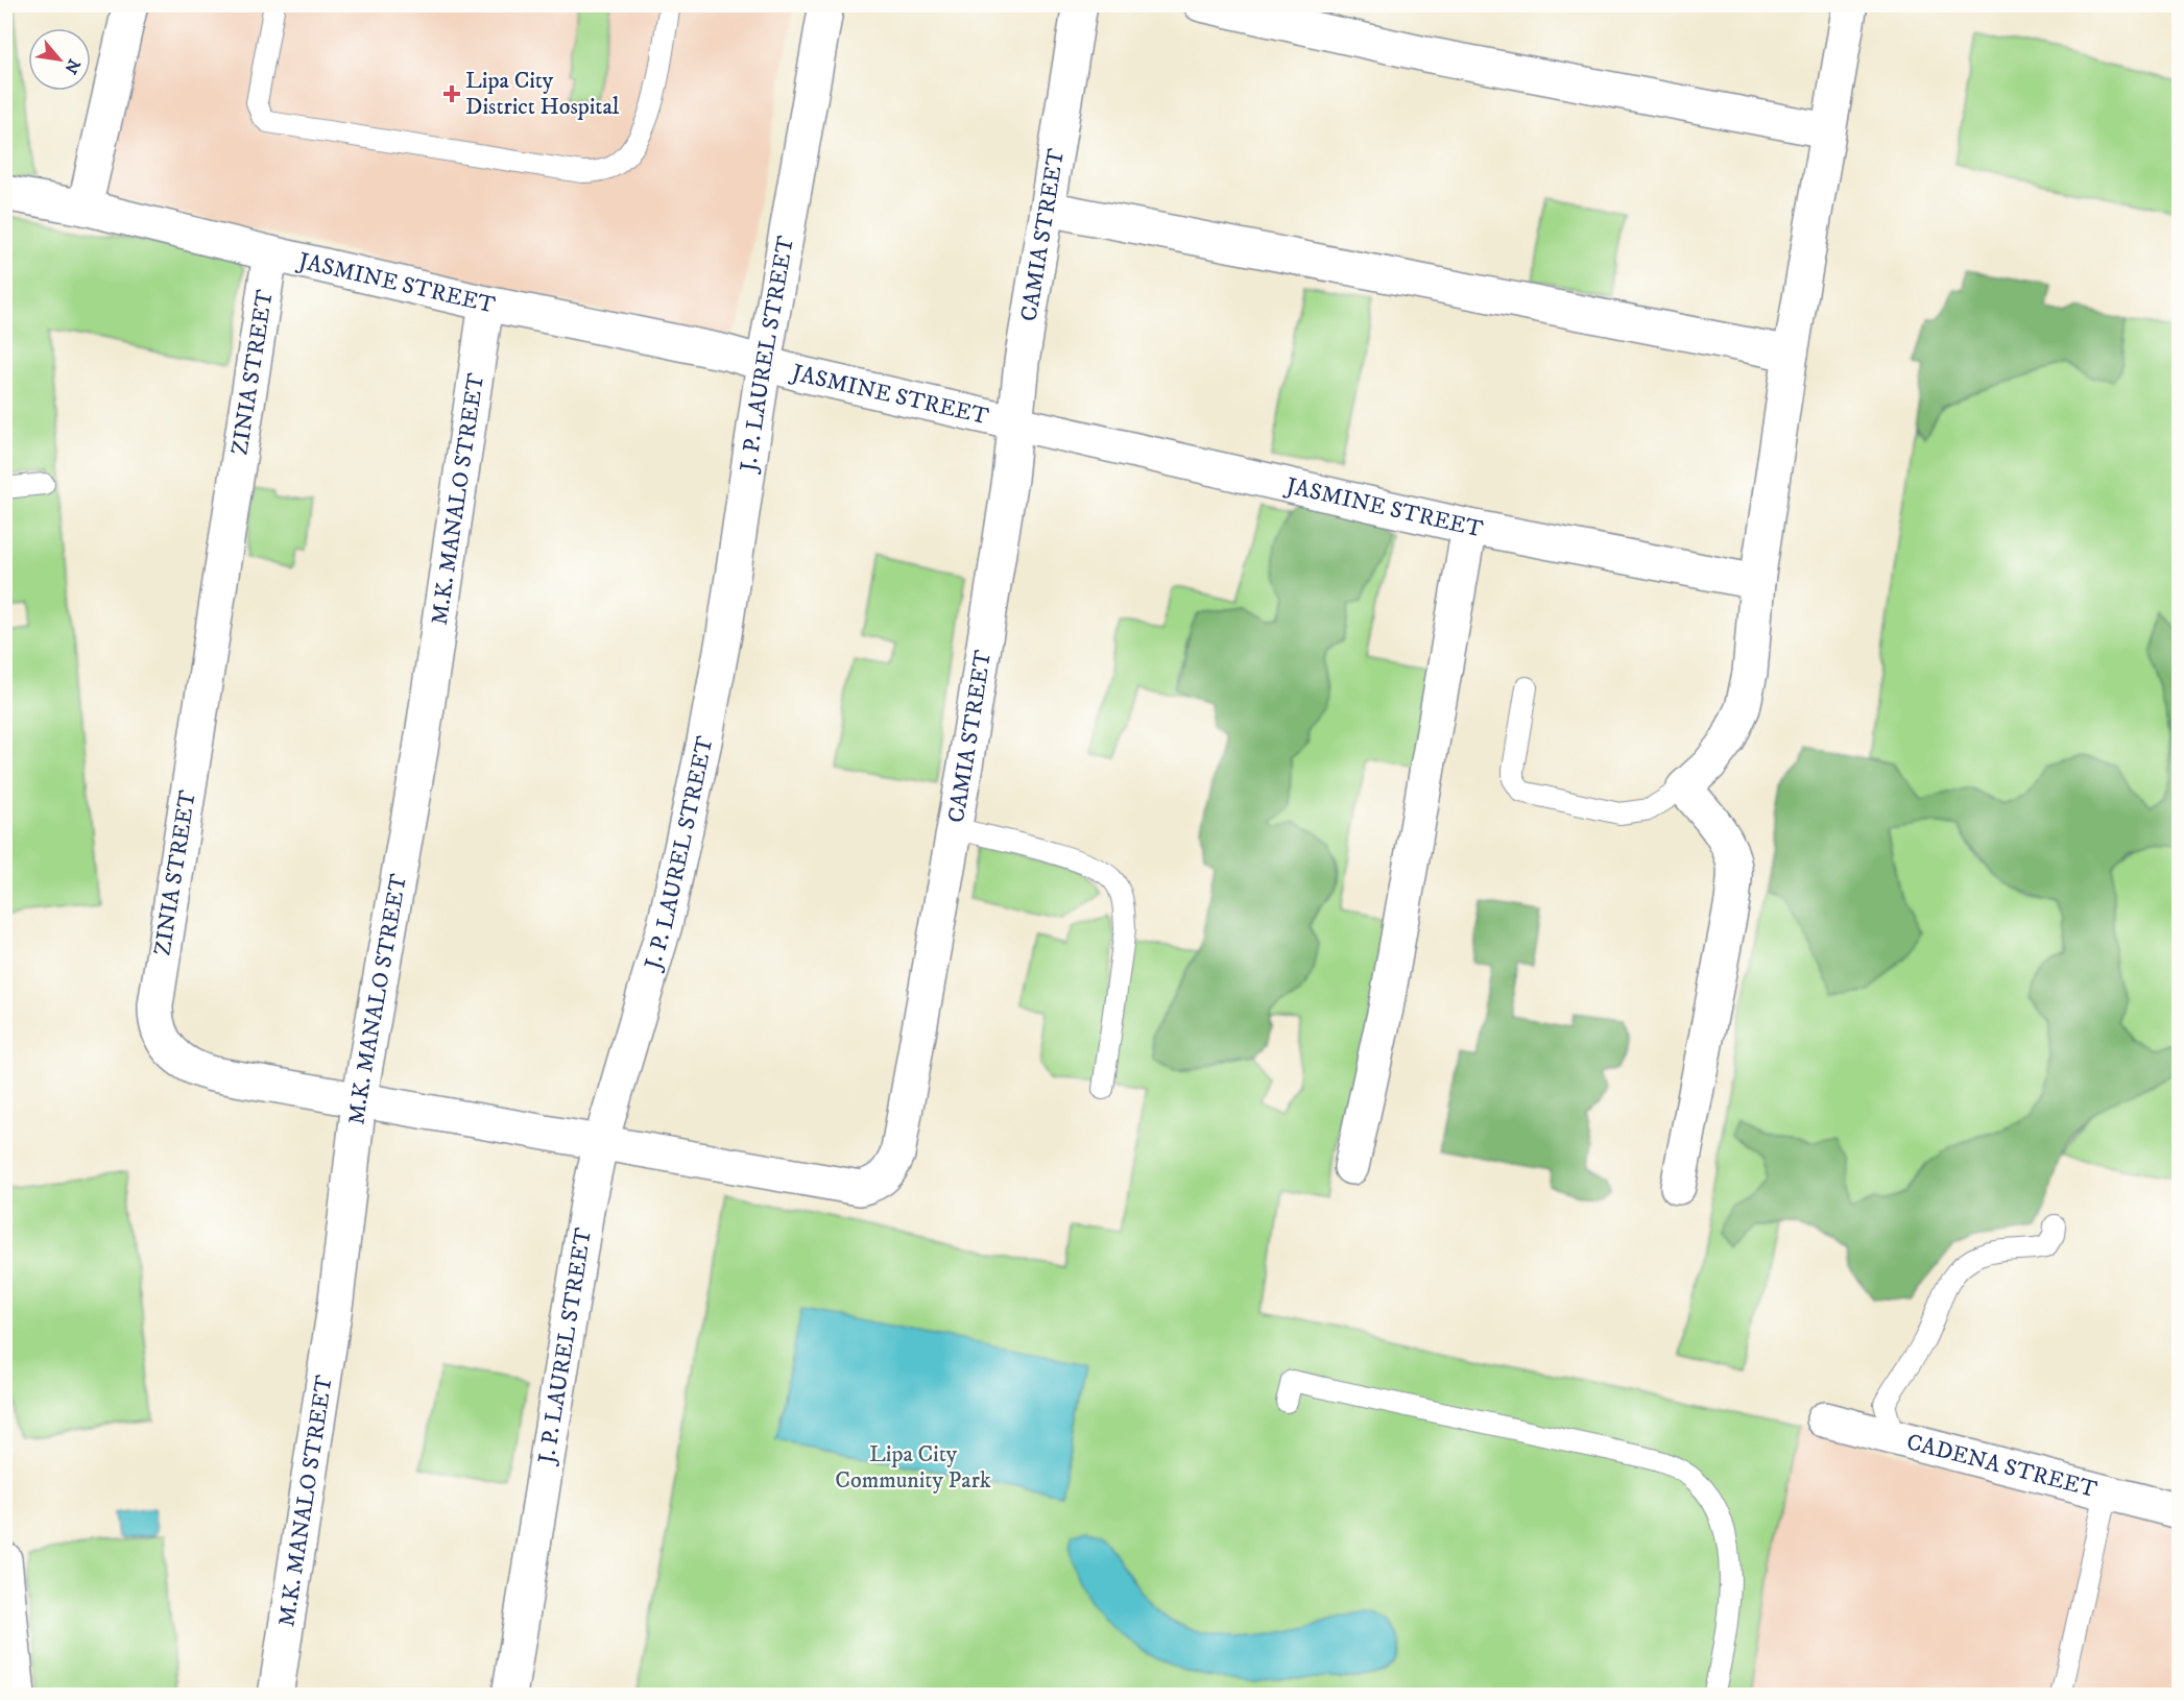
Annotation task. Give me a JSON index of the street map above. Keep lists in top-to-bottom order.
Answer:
{
  "streets": {
    "street": [
      "CAMIA STREET",
      "JASMINE STREET",
      "J. P. LAUREL STREET",
      "ZINIA STREET",
      "M.K. MANALO STREET",
      "CADENA STREET"
    ]
  },
  "crossings": [
    ["CAMIA STREET", "JASMINE STREET"],
    ["CAMIA STREET", "J. P. LAUREL STREET"],
    ["CAMIA STREET", "ZINIA STREET"],
    ["JASMINE STREET", "J. P. LAUREL STREET"],
    ["JASMINE STREET", "ZINIA STREET"],
    ["JASMINE STREET", "M.K. MANALO STREET"],
    ["J. P. LAUREL STREET", "ZINIA STREET"],
    ["ZINIA STREET", "M.K. MANALO STREET"]
  ],
  "parks": ["Lipa City Community Park"],
  "places": {
    "health": ["Lipa City District Hospital"]
  },
  "north": "bottom right"
}
